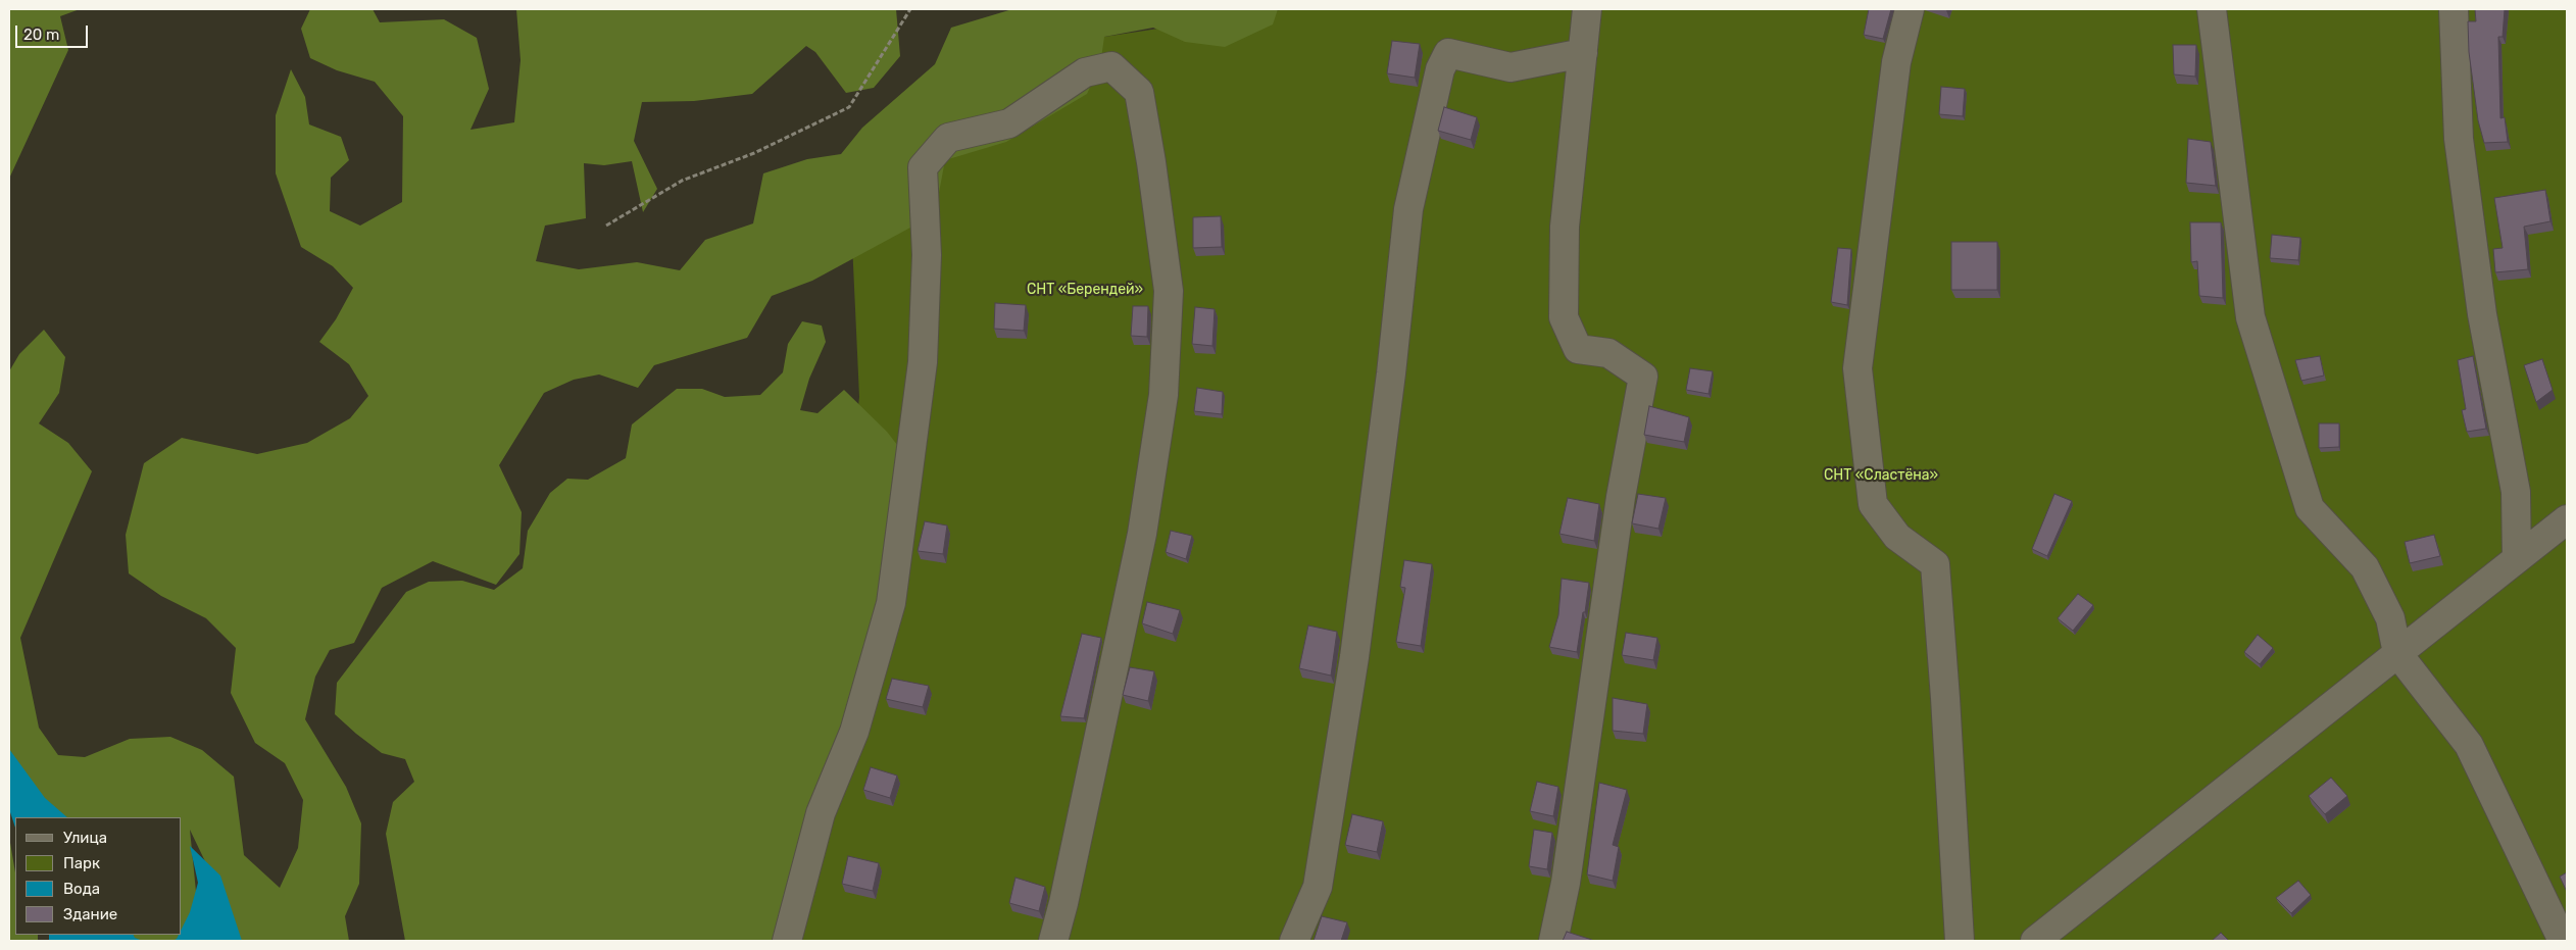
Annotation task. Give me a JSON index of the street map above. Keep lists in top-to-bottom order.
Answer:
{
  "parks": ["СНТ «Берендей»", "СНТ «Сластёна»"],
  "legend": [
    "Улица",
    "Парк",
    "Вода",
    "Здание"
  ],
  "scale_bar": "20 m"
}
